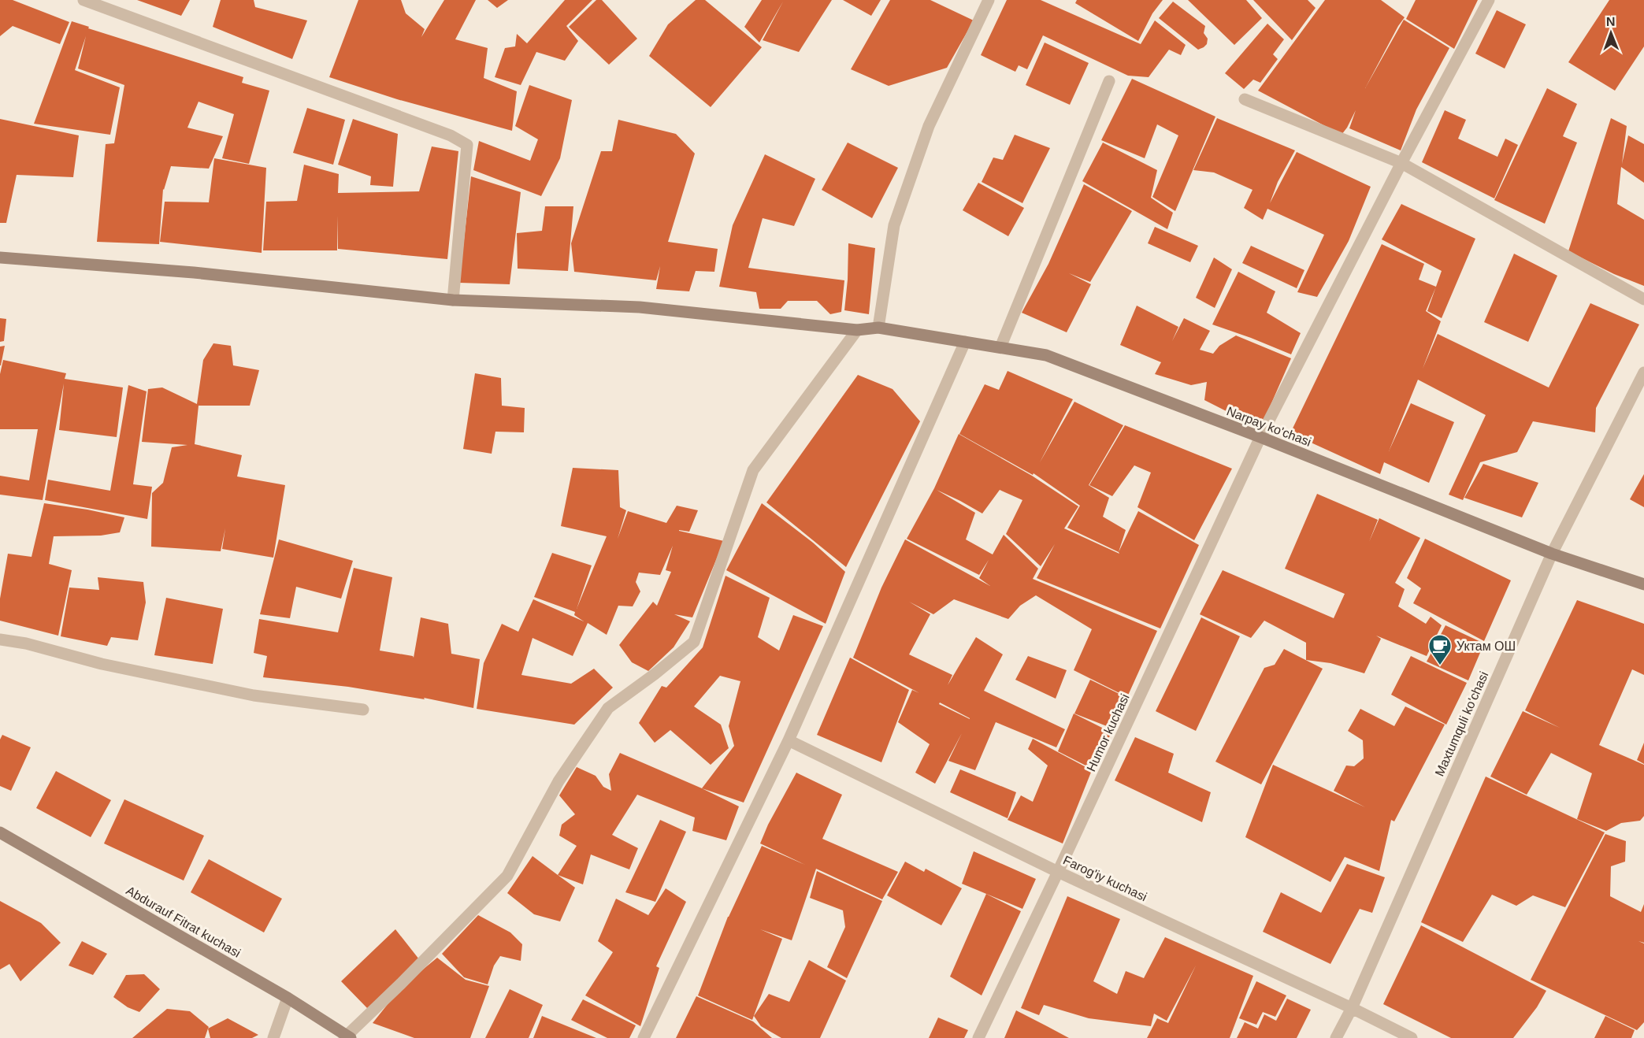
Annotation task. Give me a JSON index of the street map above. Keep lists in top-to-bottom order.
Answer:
{
  "streets": {
    "street": [
      "Narpay ko'chasi",
      "Maxtumquli ko'chasi",
      "Humor kuchasi",
      "Farog'iy kuchasi",
      "Abdurauf Fitrat kuchasi"
    ]
  },
  "crossings": [
    ["Narpay ko'chasi", "Maxtumquli ko'chasi"],
    ["Narpay ko'chasi", "Humor kuchasi"],
    ["Maxtumquli ko'chasi", "Farog'iy kuchasi"],
    ["Humor kuchasi", "Farog'iy kuchasi"]
  ],
  "places": {
    "cafe": ["Уктам ОШ"]
  },
  "north": "top"
}
